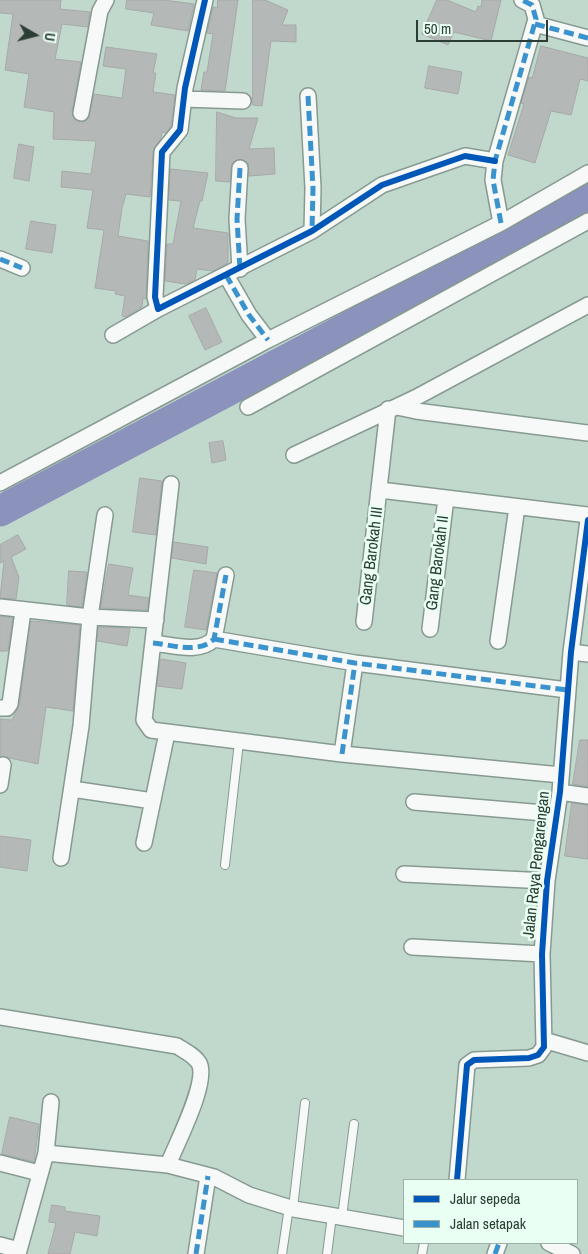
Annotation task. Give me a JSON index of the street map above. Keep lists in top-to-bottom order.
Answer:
{
  "streets": {
    "street": ["Gang Barokah III", "Gang Barokah II", "Jalan Raya Pengarengan"]
  },
  "legend": ["Jalur sepeda", "Jalan setapak"],
  "scale_bar": "50 m",
  "north": "right"
}
